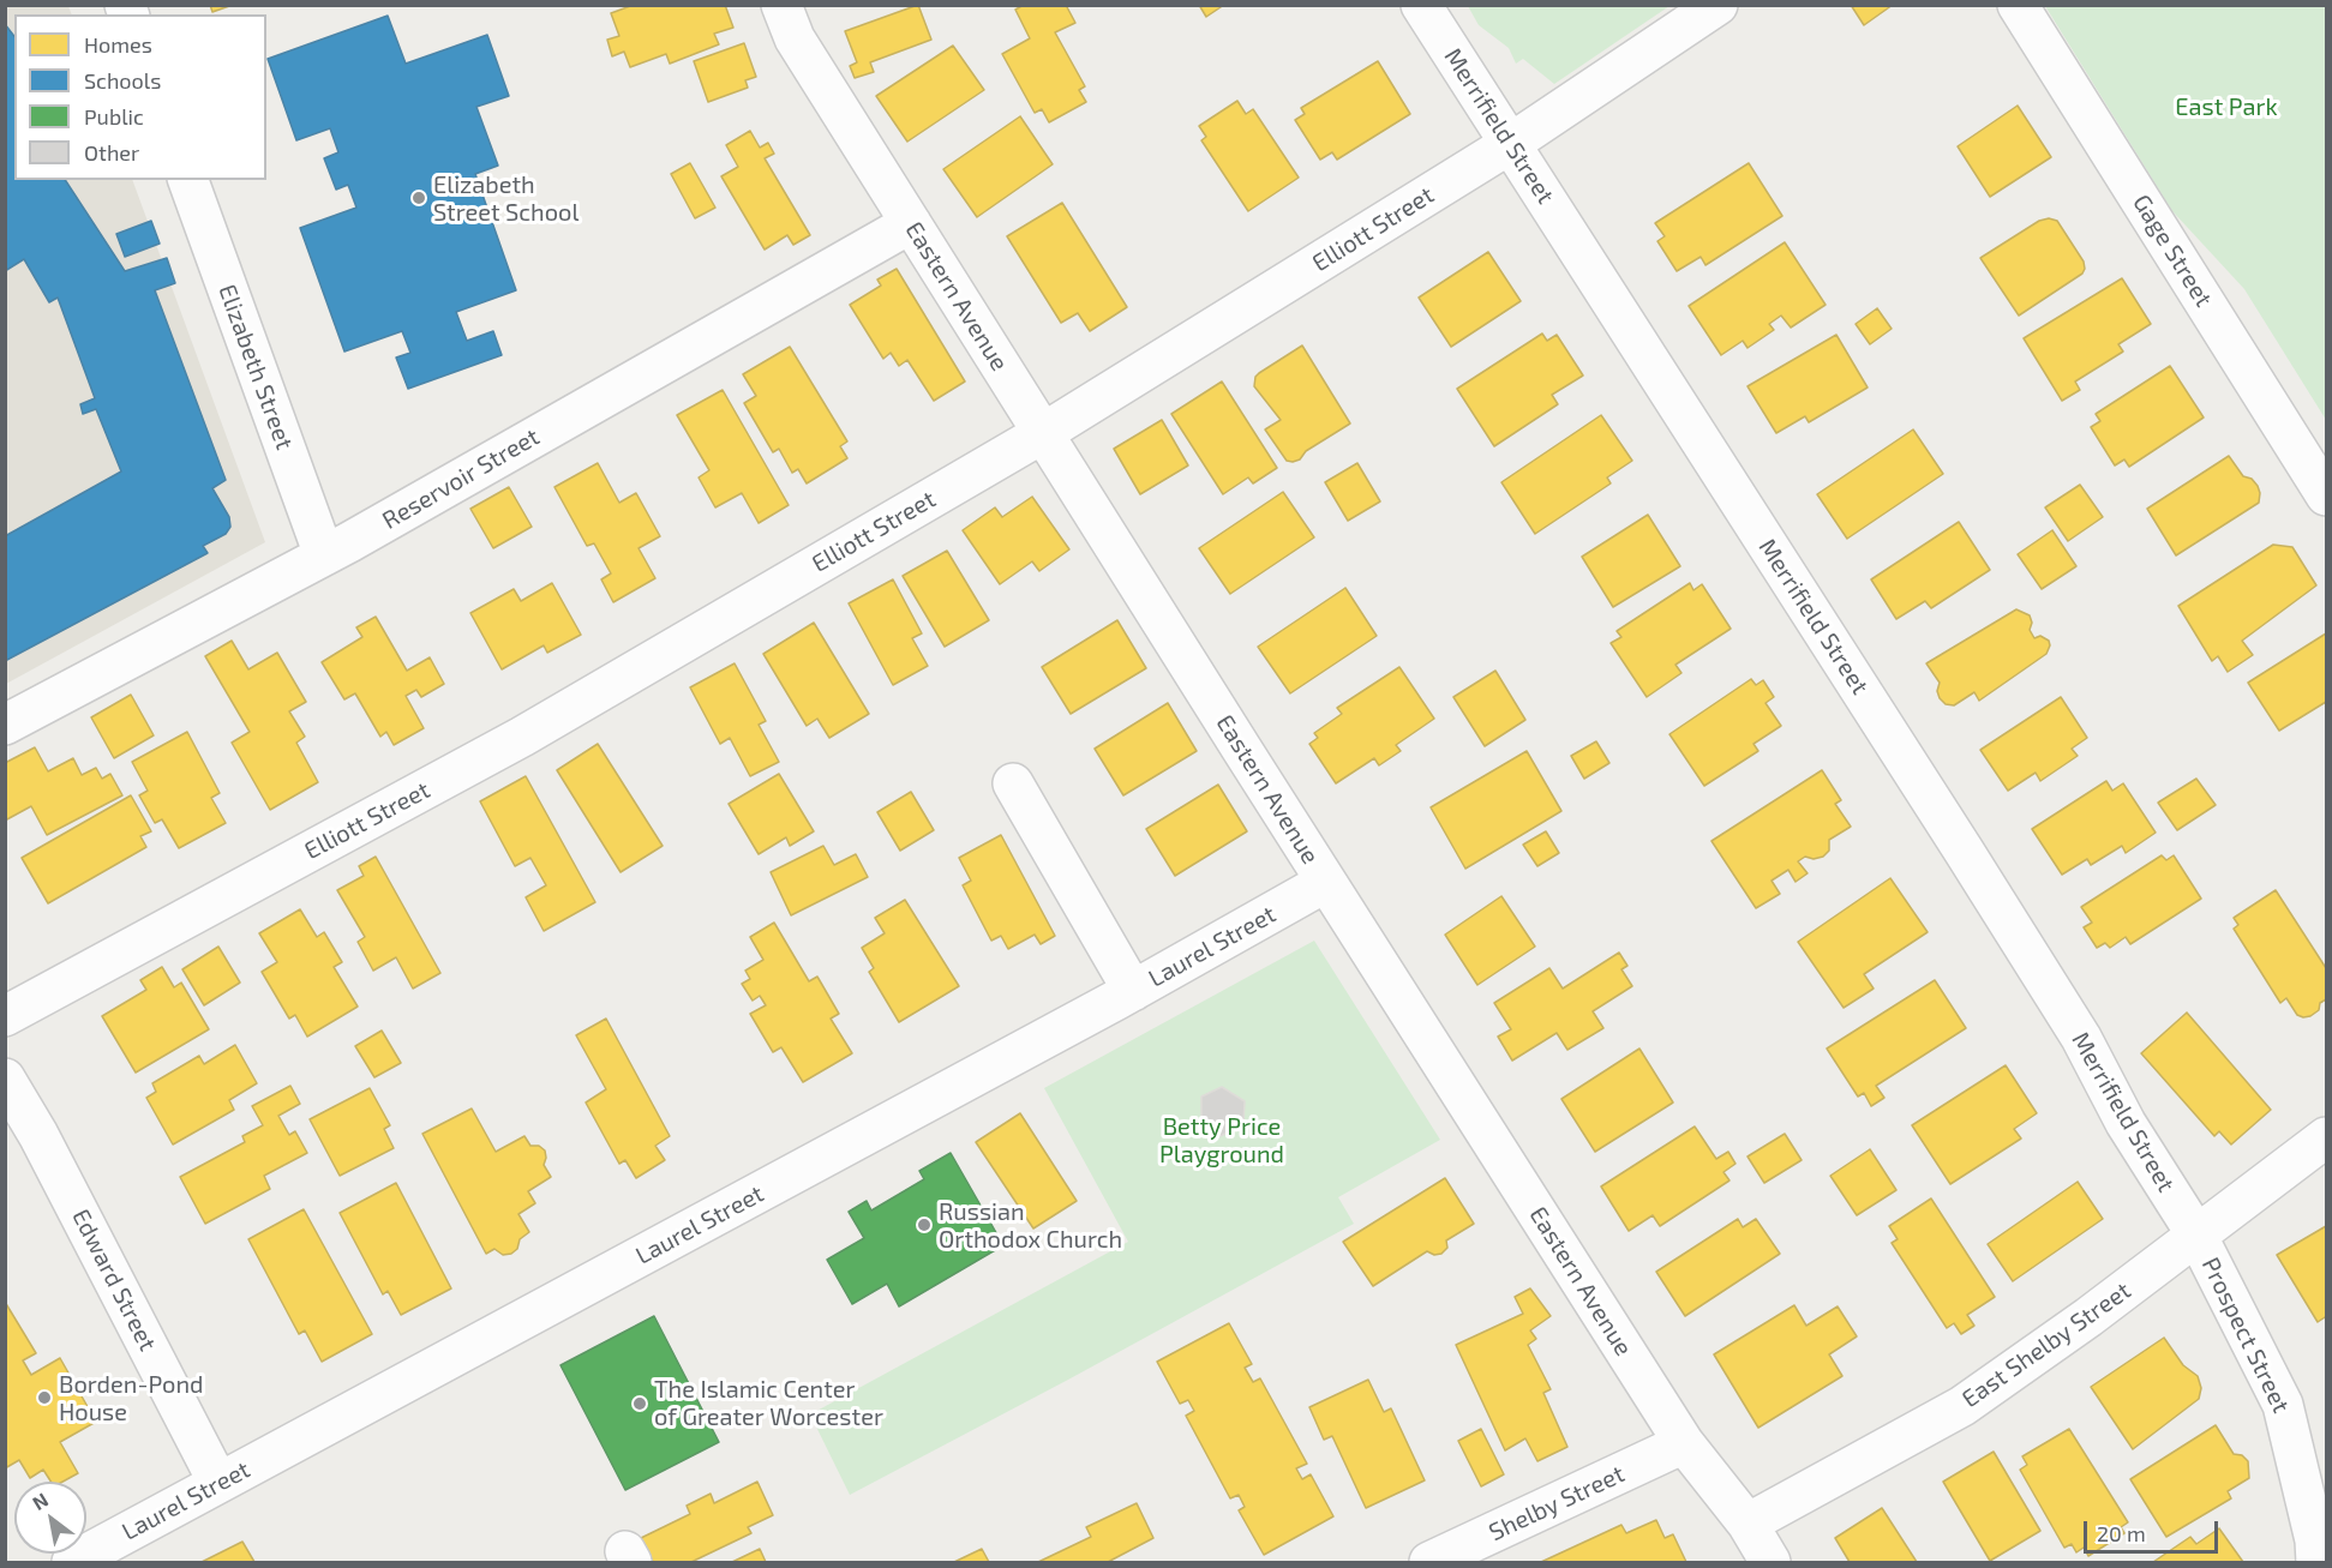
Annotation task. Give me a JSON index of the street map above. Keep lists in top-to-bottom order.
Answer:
{
  "streets": {
    "street": [
      "Merrifield Street",
      "Elliott Street",
      "Gage Street",
      "Eastern Avenue",
      "Elizabeth Street",
      "Reservoir Street",
      "Laurel Street",
      "Edward Street",
      "Prospect Street",
      "East Shelby Street",
      "Shelby Street"
    ]
  },
  "crossings": [
    ["Merrifield Street", "Elliott Street"],
    ["Merrifield Street", "Prospect Street"],
    ["Merrifield Street", "East Shelby Street"],
    ["Elliott Street", "Eastern Avenue"],
    ["Eastern Avenue", "Reservoir Street"],
    ["Eastern Avenue", "Laurel Street"],
    ["Eastern Avenue", "East Shelby Street"],
    ["Eastern Avenue", "Shelby Street"],
    ["Elizabeth Street", "Reservoir Street"],
    ["Laurel Street", "Edward Street"],
    ["Prospect Street", "East Shelby Street"]
  ],
  "parks": ["East Park", "Betty Price Playground"],
  "places": [
    "Elizabeth Street School",
    "Russian Orthodox Church",
    "Borden-Pond House",
    "The Islamic Center of Greater Worcester"
  ],
  "legend": [
    "Homes",
    "Schools",
    "Public",
    "Other"
  ],
  "scale_bar": "20 m",
  "north": "top left"
}
